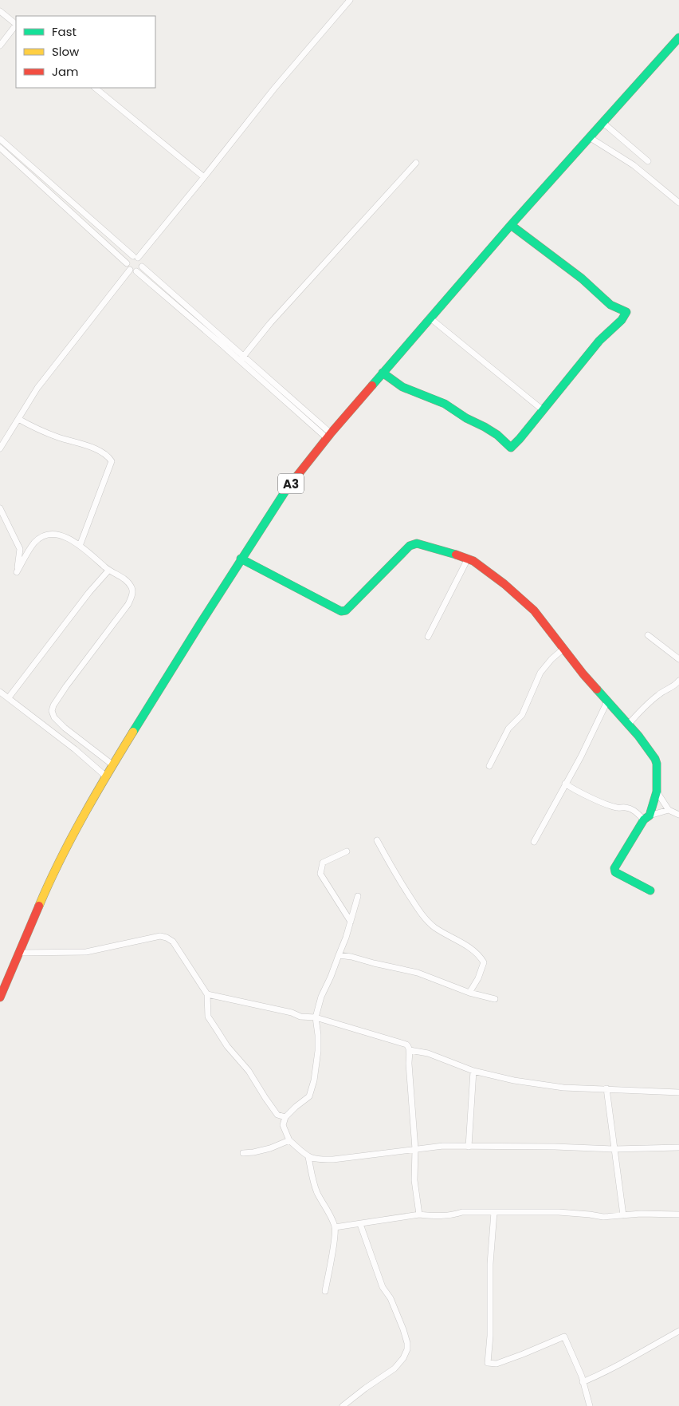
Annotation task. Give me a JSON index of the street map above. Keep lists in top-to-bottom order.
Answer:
{
  "streets": {
    "main road": ["A3"]
  },
  "legend": ["Fast", "Slow", "Jam"]
}
